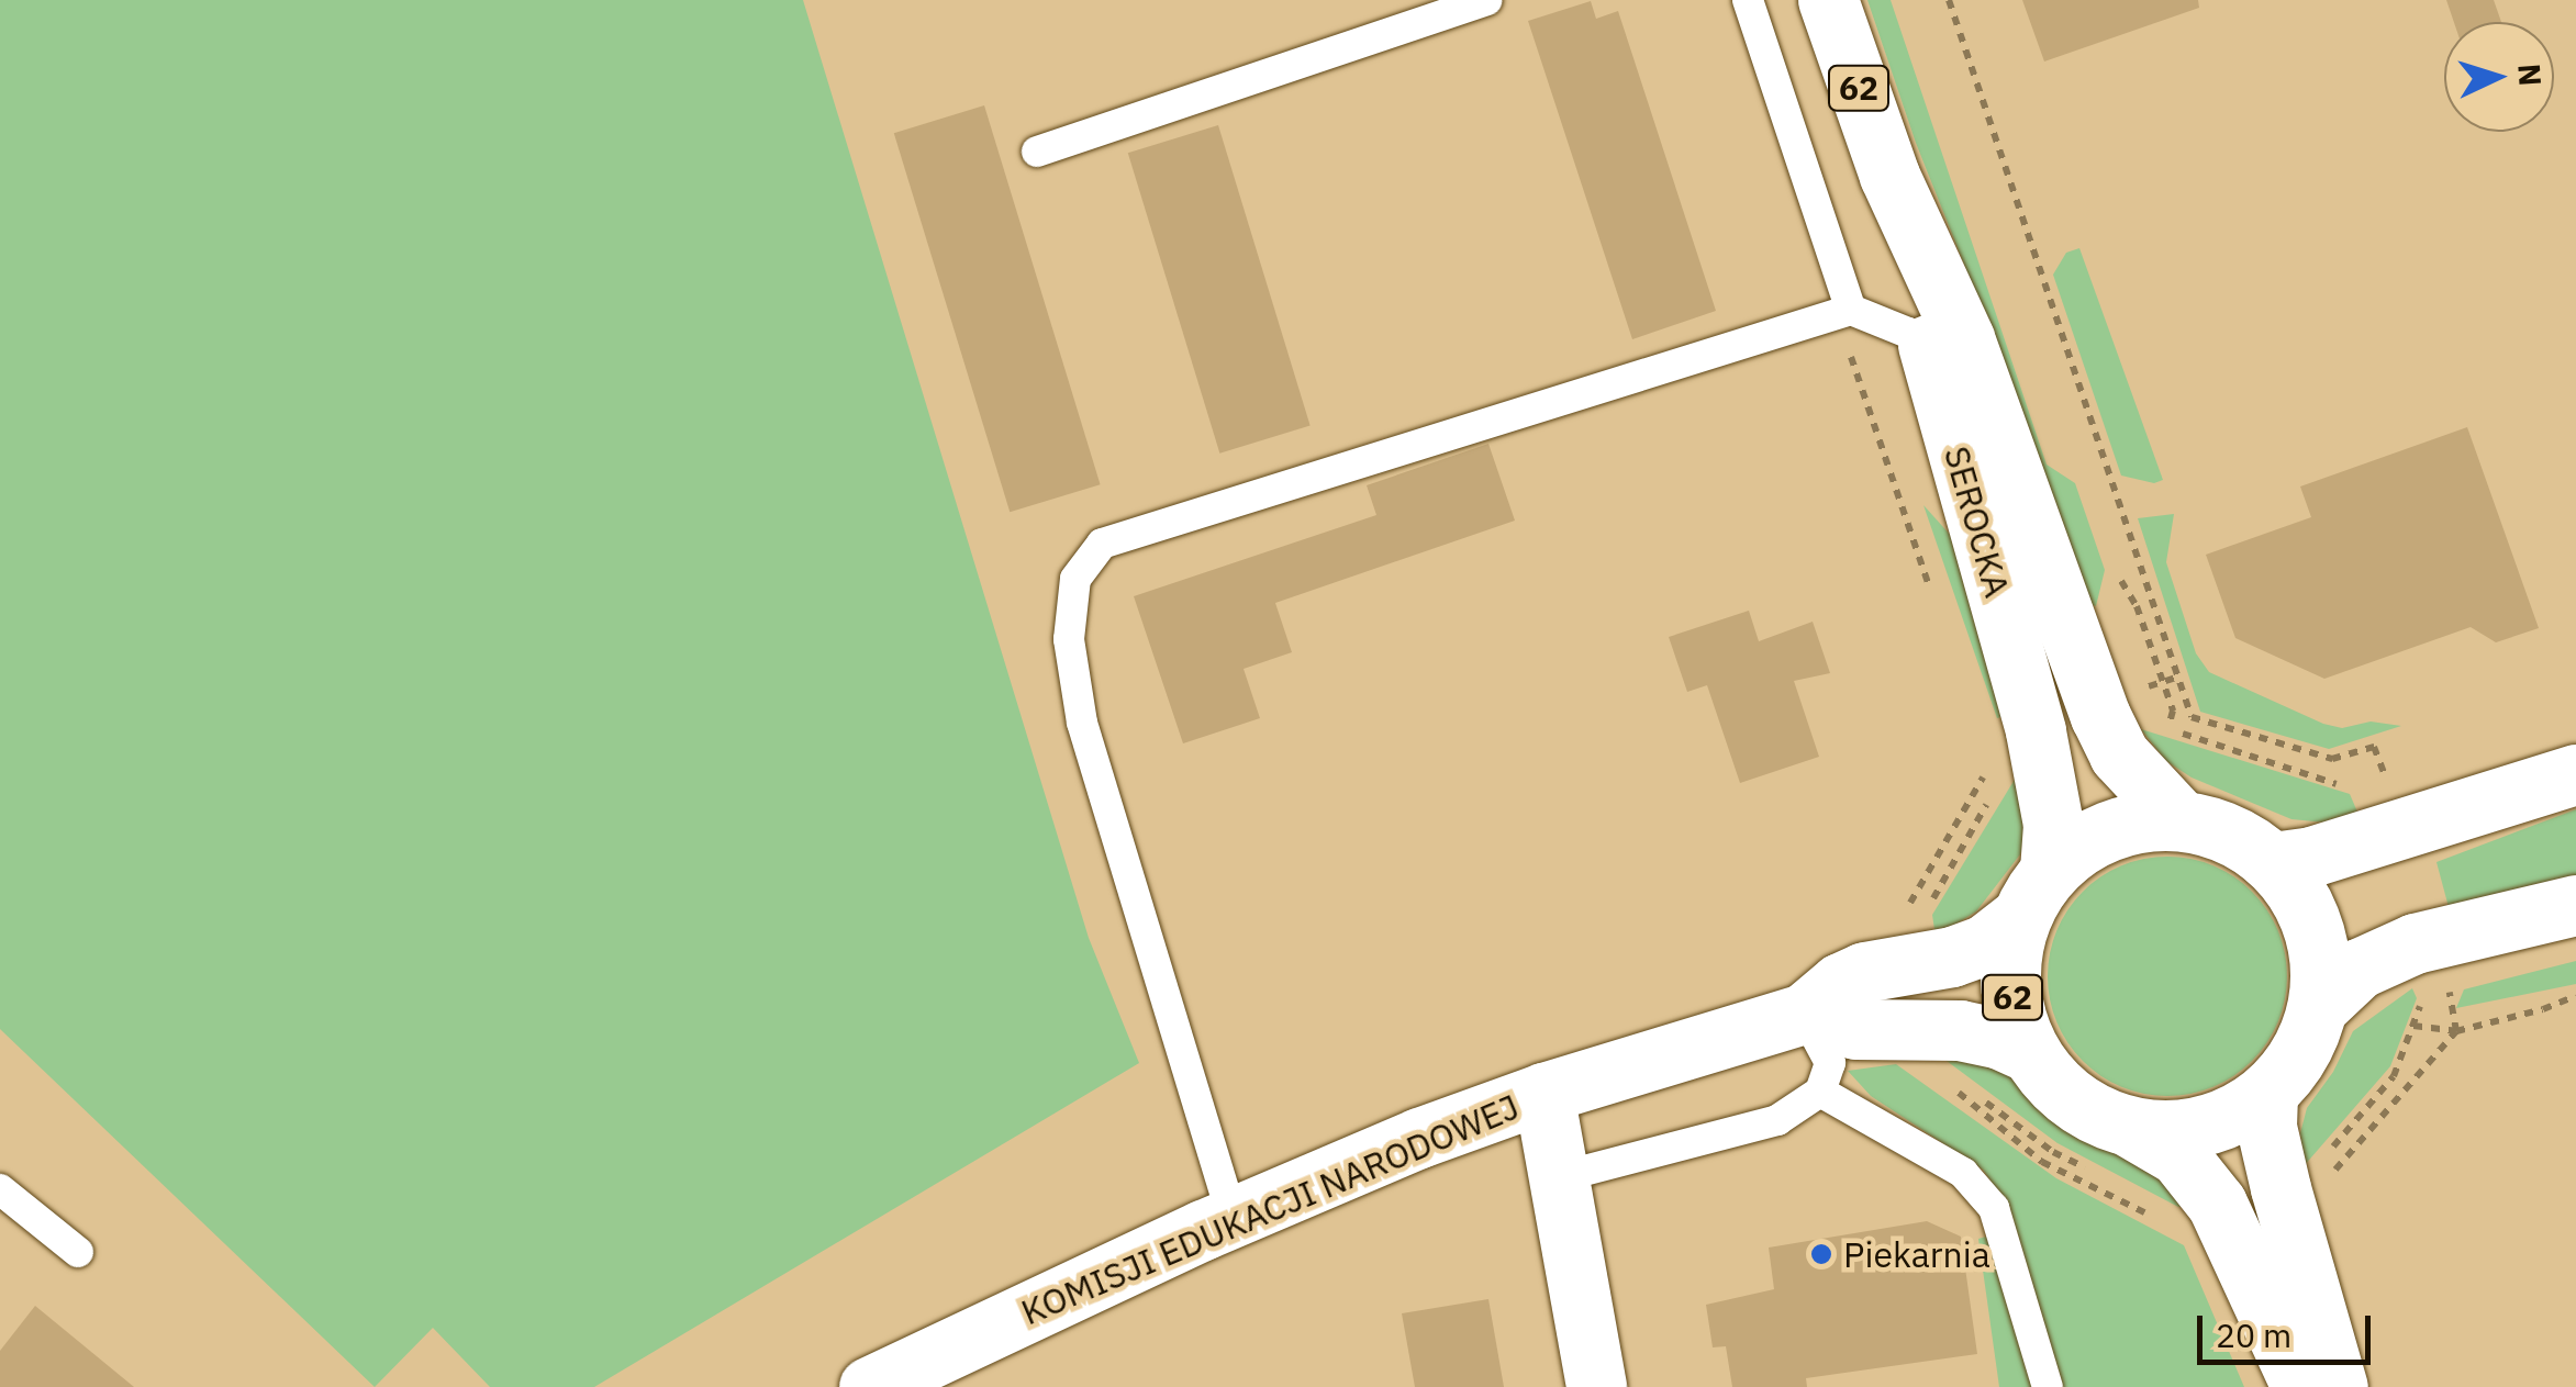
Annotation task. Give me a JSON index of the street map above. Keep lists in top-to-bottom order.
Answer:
{
  "streets": {
    "main road": ["62", "SEROCKA", "KOMISJI EDUKACJI NARODOWEJ"]
  },
  "crossings": [
    ["62", "SEROCKA"],
    ["62", "KOMISJI EDUKACJI NARODOWEJ"],
    ["SEROCKA", "KOMISJI EDUKACJI NARODOWEJ"]
  ],
  "places": ["Piekarnia"],
  "scale_bar": "20 m",
  "north": "right"
}
